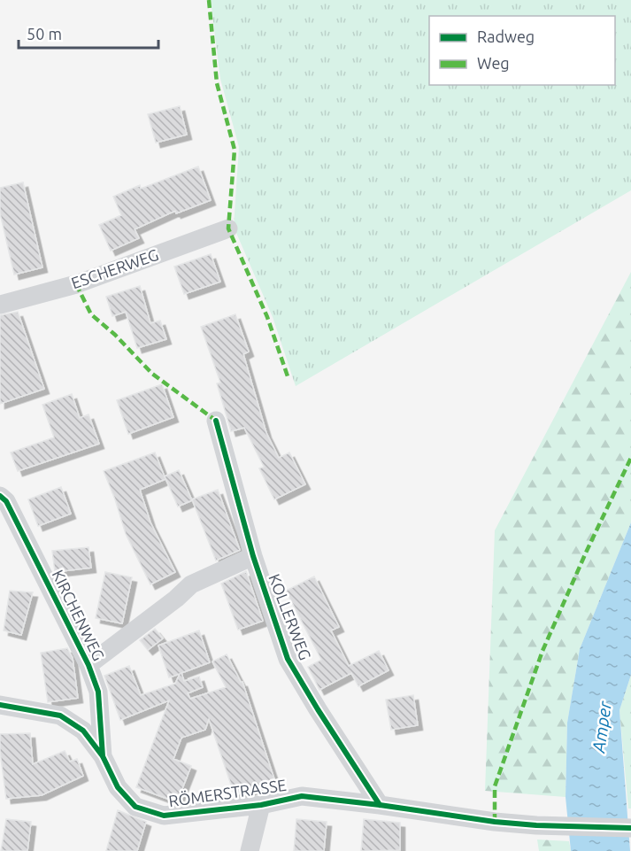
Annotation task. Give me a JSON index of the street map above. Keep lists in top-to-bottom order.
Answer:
{
  "streets": {
    "street": [
      "ESCHERWEG",
      "KIRCHENWEG",
      "KOLLERWEG",
      "RÖMERSTRASSE"
    ]
  },
  "crossings": [
    ["KIRCHENWEG", "RÖMERSTRASSE"],
    ["KOLLERWEG", "RÖMERSTRASSE"]
  ],
  "water": ["Amper"],
  "legend": ["Radweg", "Weg"],
  "scale_bar": "50 m"
}
